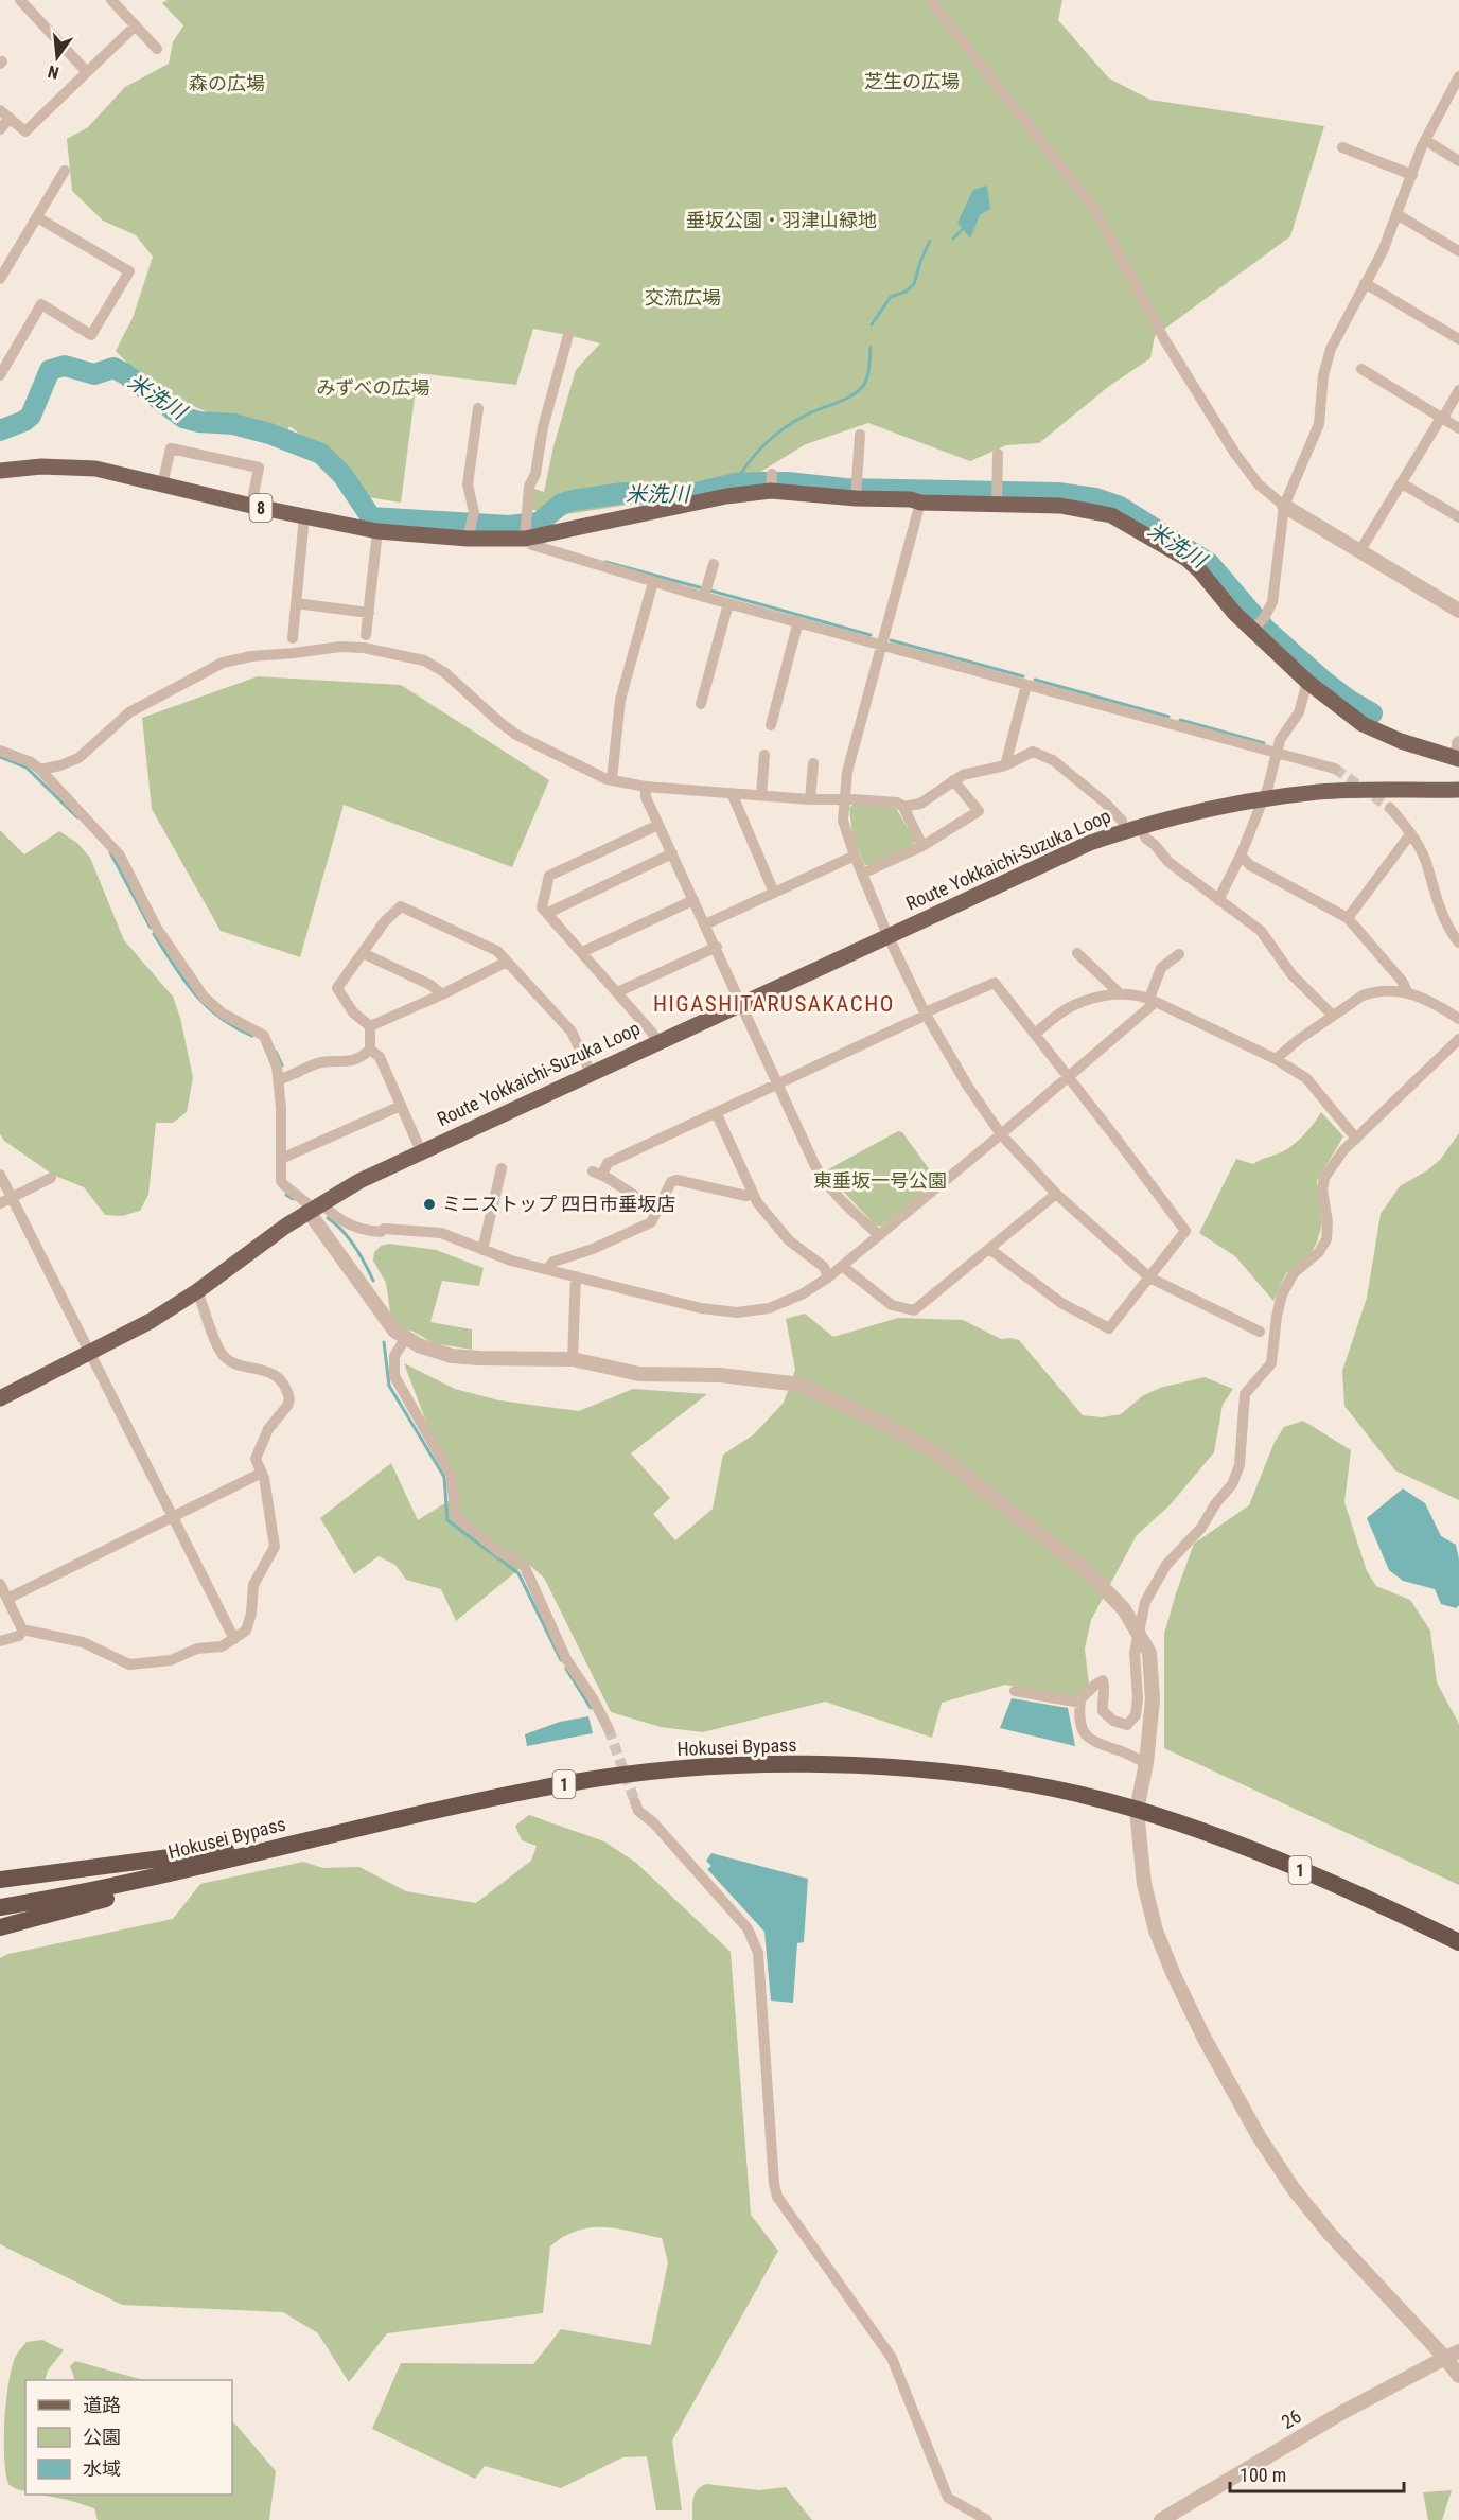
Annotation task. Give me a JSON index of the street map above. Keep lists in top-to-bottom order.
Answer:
{
  "streets": {
    "highway": ["Hokusei Bypass", "1"],
    "main road": ["8", "Route Yokkaichi-Suzuka Loop"],
    "street": ["26"]
  },
  "crossings": [
    ["Hokusei Bypass", "1"]
  ],
  "districts": ["HIGASHITARUSAKACHO"],
  "water": ["米洗川"],
  "parks": [
    "芝生の広場",
    "森の広場",
    "垂坂公園・羽津山緑地",
    "交流広場",
    "みずべの広場",
    "東垂坂一号公園"
  ],
  "places": ["ミニストップ 四日市垂坂店"],
  "legend": ["道路", "公園", "水域"],
  "scale_bar": "100 m",
  "north": "bottom"
}
